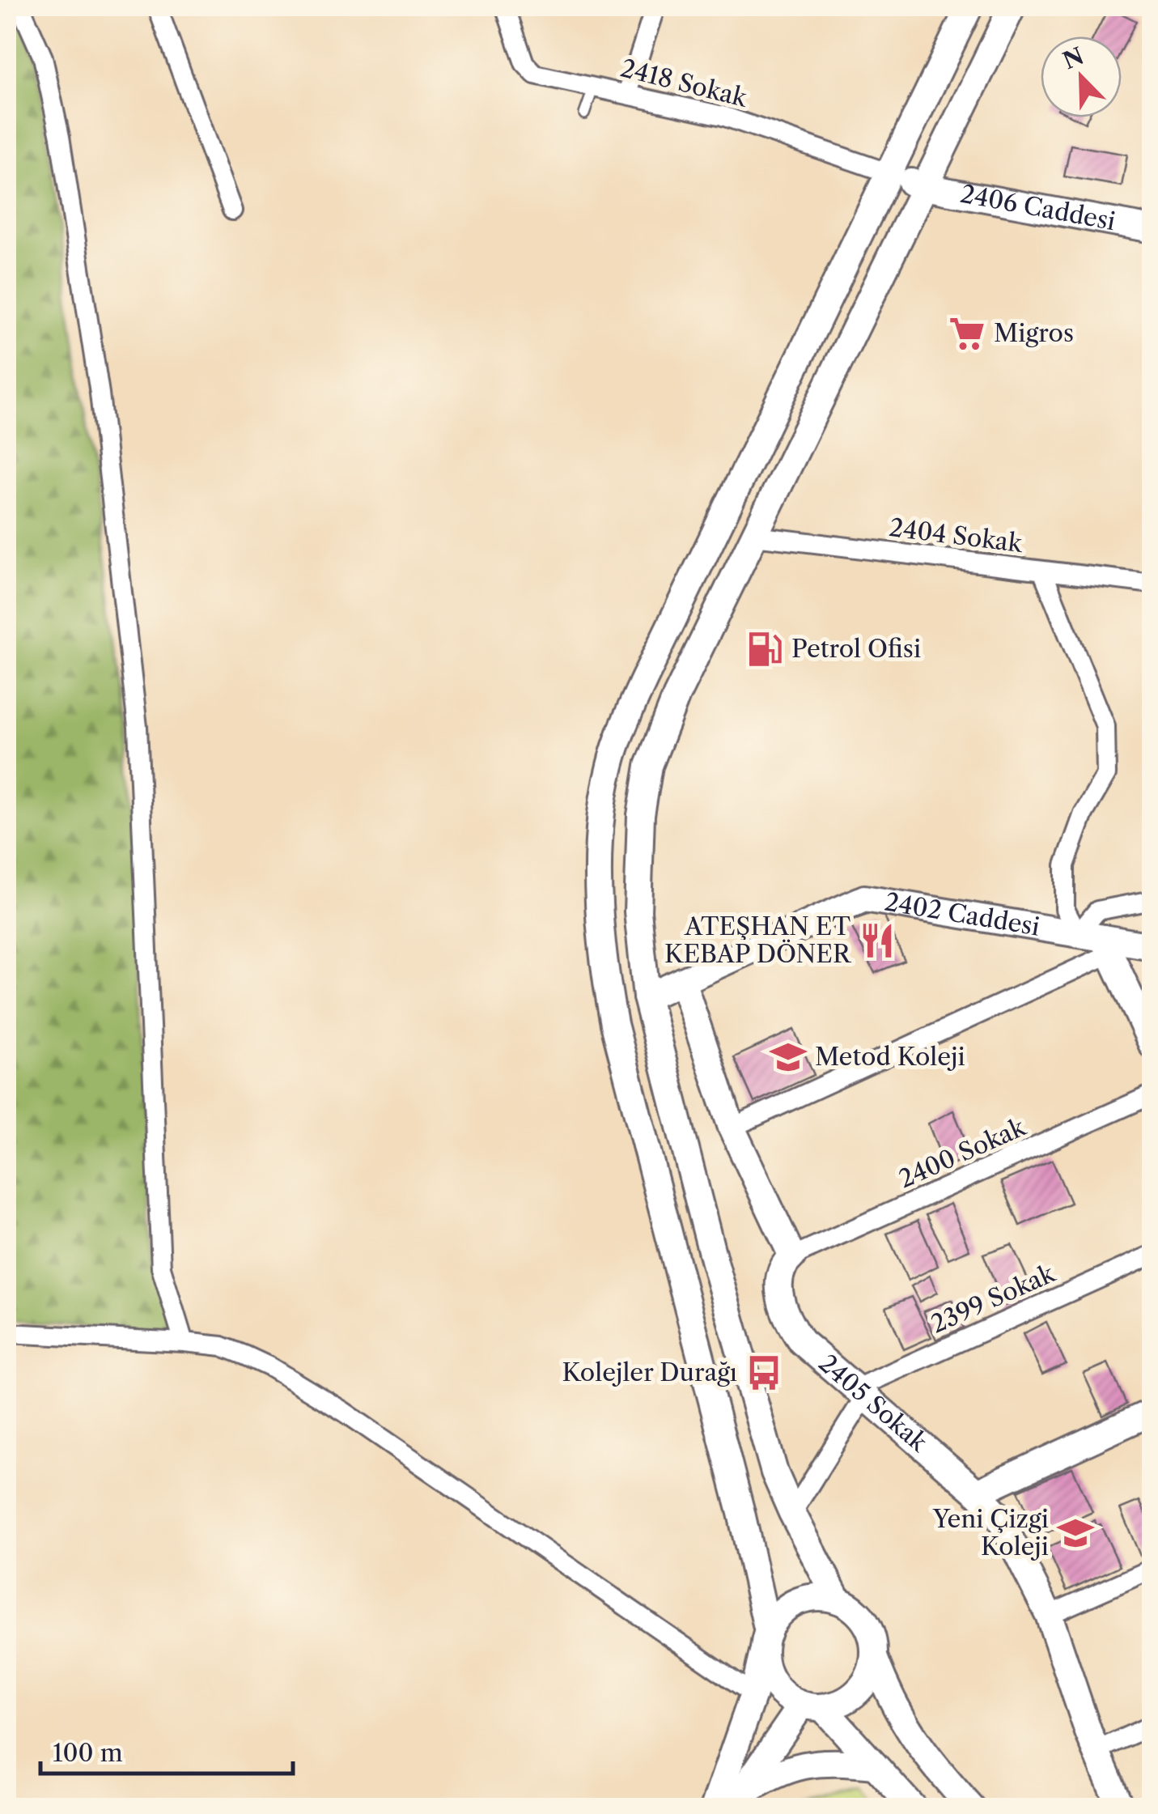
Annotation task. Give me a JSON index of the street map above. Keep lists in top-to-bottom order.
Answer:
{
  "streets": {
    "main road": ["2406 Caddesi", "2402 Caddesi", "2405 Sokak"],
    "street": [
      "2418 Sokak",
      "2404 Sokak",
      "2400 Sokak",
      "2399 Sokak"
    ]
  },
  "crossings": [
    ["2418 Sokak", "2406 Caddesi"],
    ["2400 Sokak", "2405 Sokak"],
    ["2399 Sokak", "2405 Sokak"]
  ],
  "places": {
    "supermarket": ["Migros"],
    "fuel station": ["Petrol Ofisi"],
    "restaurant": ["ATEŞHAN ET KEBAP DÖNER"],
    "school or university": ["Metod Koleji", "Yeni Çizgi Koleji"],
    "bus stop": ["Kolejler Durağı"]
  },
  "scale_bar": "100 m",
  "north": "top left"
}
